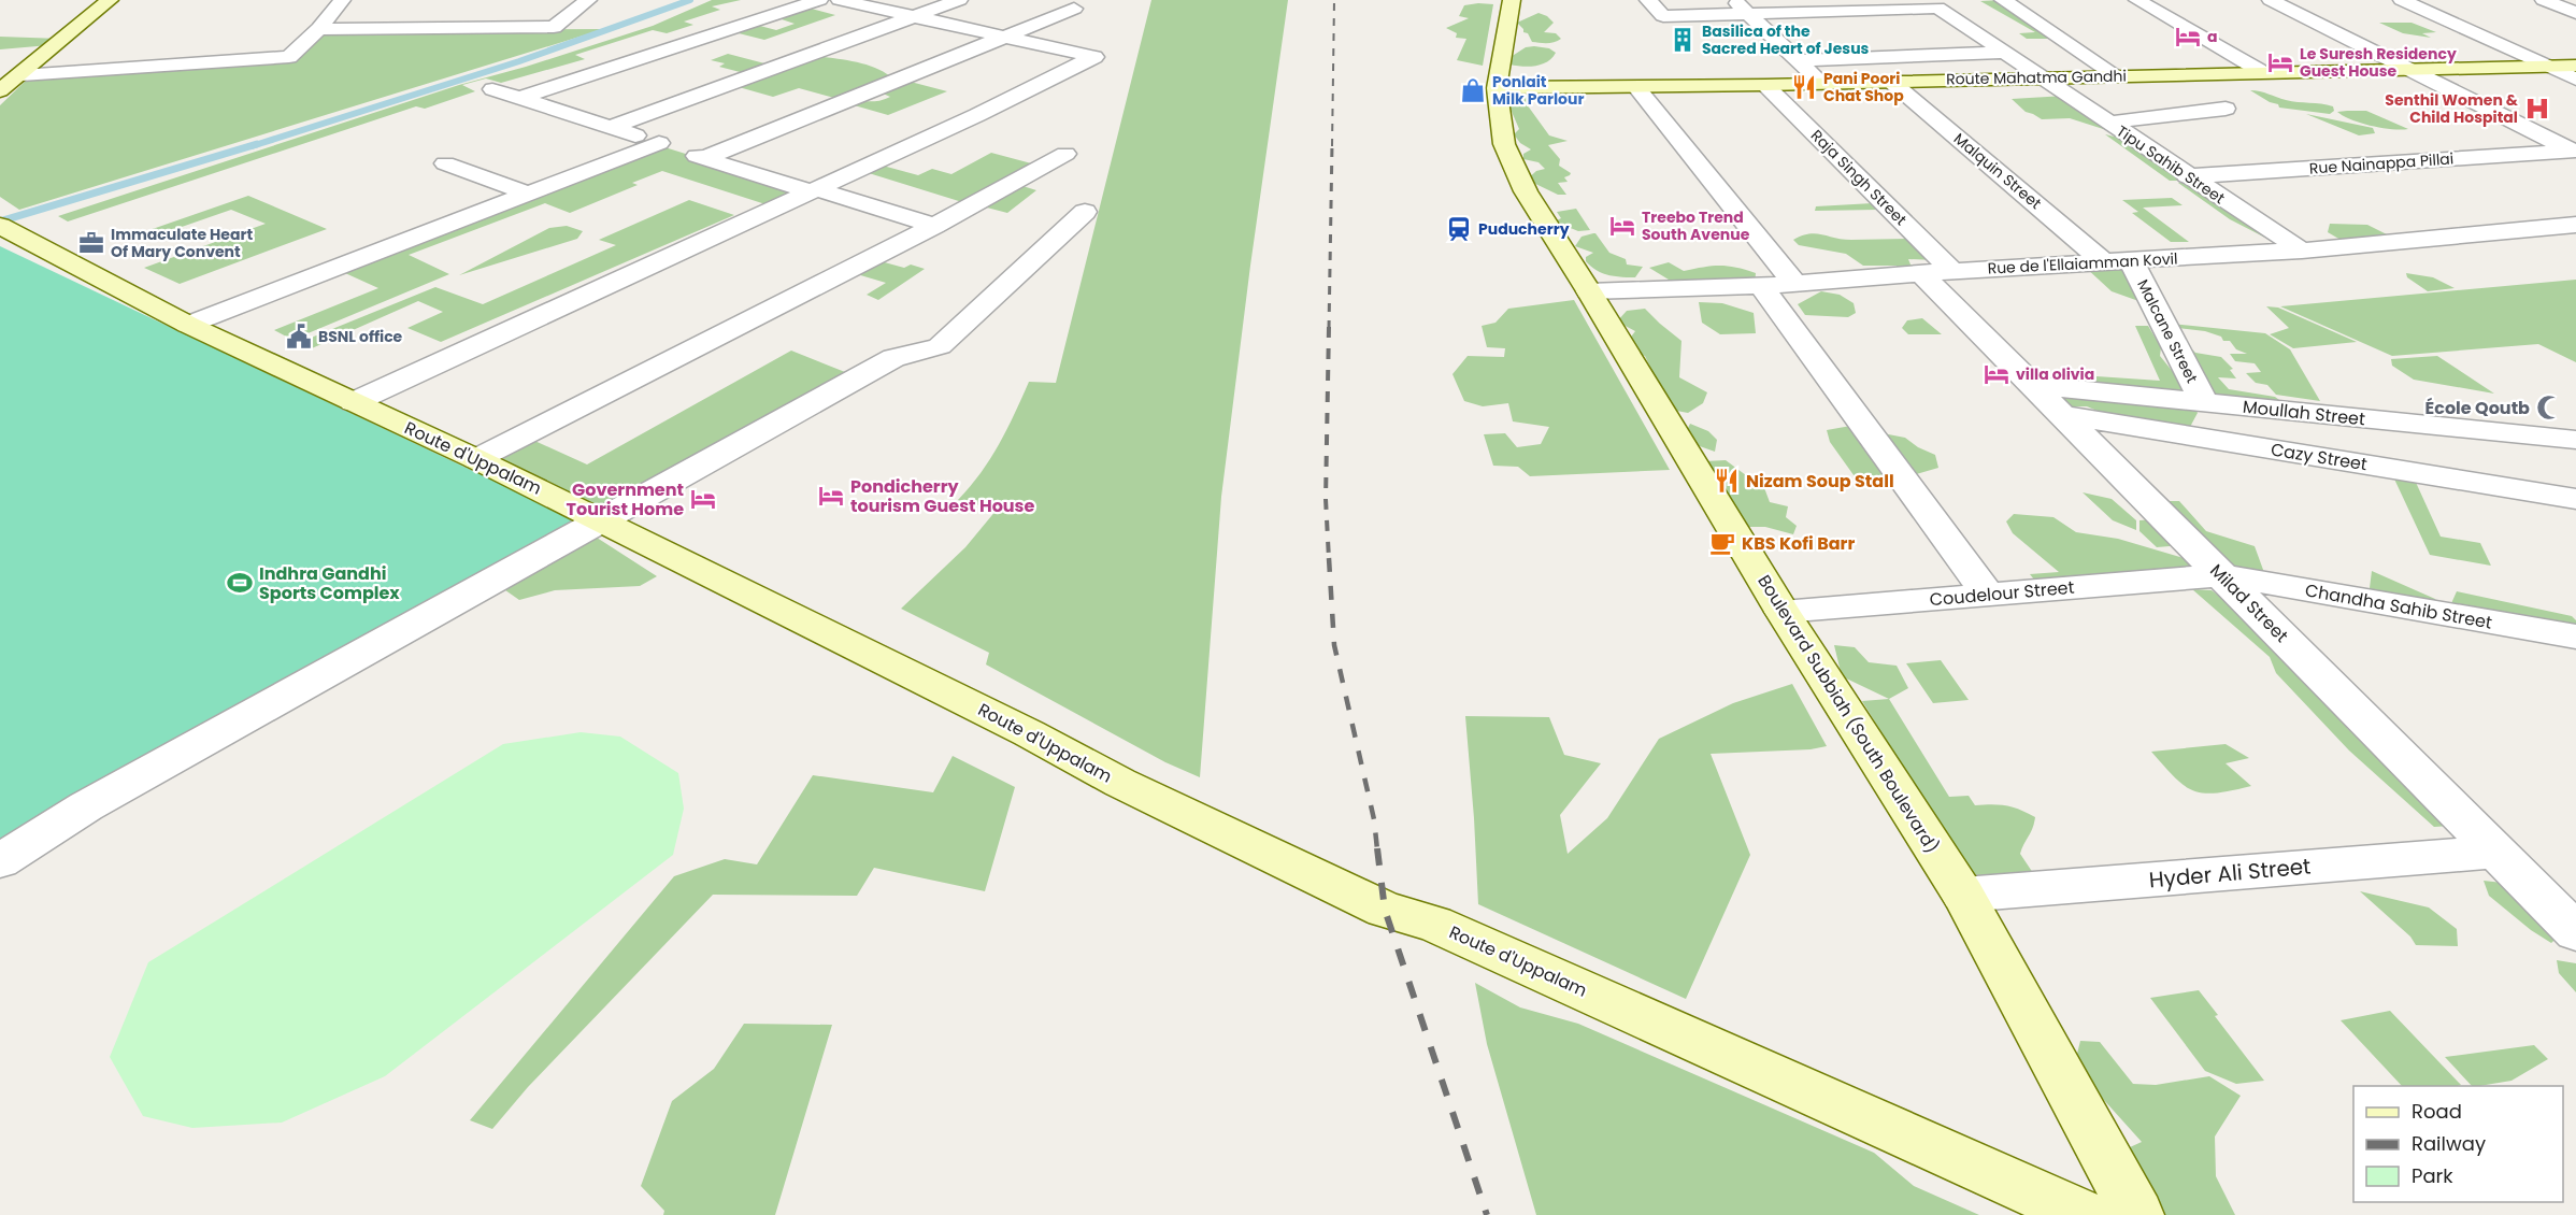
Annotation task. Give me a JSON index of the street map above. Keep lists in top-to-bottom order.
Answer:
{
  "streets": {
    "main road": ["Route Mahatma Gandhi", "Route d'Uppalam", "Boulevard Subbiah (South Boulevard)"],
    "street": [
      "Rue Nainappa Pillai",
      "Tipu Sahib Street",
      "Malquin Street",
      "Raja Singh Street",
      "Rue de l'Ellaiamman Kovil",
      "Malcane Street",
      "Moullah Street",
      "Cazy Street",
      "Coudelour Street",
      "Milad Street",
      "Chandha Sahib Street",
      "Hyder Ali Street"
    ]
  },
  "crossings": [
    ["Route Mahatma Gandhi", "Tipu Sahib Street"],
    ["Route Mahatma Gandhi", "Malquin Street"],
    ["Route Mahatma Gandhi", "Raja Singh Street"],
    ["Route Mahatma Gandhi", "Boulevard Subbiah (South Boulevard)"],
    ["Rue Nainappa Pillai", "Tipu Sahib Street"],
    ["Tipu Sahib Street", "Rue de l'Ellaiamman Kovil"],
    ["Malquin Street", "Rue de l'Ellaiamman Kovil"],
    ["Malquin Street", "Malcane Street"],
    ["Raja Singh Street", "Rue de l'Ellaiamman Kovil"],
    ["Raja Singh Street", "Milad Street"],
    ["Rue de l'Ellaiamman Kovil", "Malcane Street"],
    ["Rue de l'Ellaiamman Kovil", "Milad Street"],
    ["Rue de l'Ellaiamman Kovil", "Boulevard Subbiah (South Boulevard)"],
    ["Malcane Street", "Moullah Street"],
    ["Moullah Street", "Milad Street"],
    ["Cazy Street", "Milad Street"],
    ["Coudelour Street", "Milad Street"],
    ["Coudelour Street", "Chandha Sahib Street"],
    ["Coudelour Street", "Boulevard Subbiah (South Boulevard)"],
    ["Milad Street", "Chandha Sahib Street"],
    ["Milad Street", "Hyder Ali Street"],
    ["Boulevard Subbiah (South Boulevard)", "Hyder Ali Street"]
  ],
  "places": {
    "hotel": [
      "a",
      "Le Suresh Residency Guest House",
      "Treebo Trend South Avenue",
      "villa olivia",
      "Pondicherry tourism Guest House",
      "Government Tourist Home"
    ],
    "building": ["Basilica of the Sacred Heart of Jesus"],
    "restaurant": ["Pani Poori Chat Shop", "Nizam Soup Stall"],
    "shop": ["Ponlait Milk Parlour"],
    "hospital": ["Senthil Women & Child Hospital"],
    "station": ["Puducherry"],
    "office": ["Immaculate Heart Of Mary Convent"],
    "public building": ["BSNL office"],
    "mosque": ["École Qoutb"],
    "cafe": ["KBS Kofi Barr"],
    "sports": ["Indhra Gandhi Sports Complex"]
  },
  "legend": ["Road", "Railway", "Park"]
}
